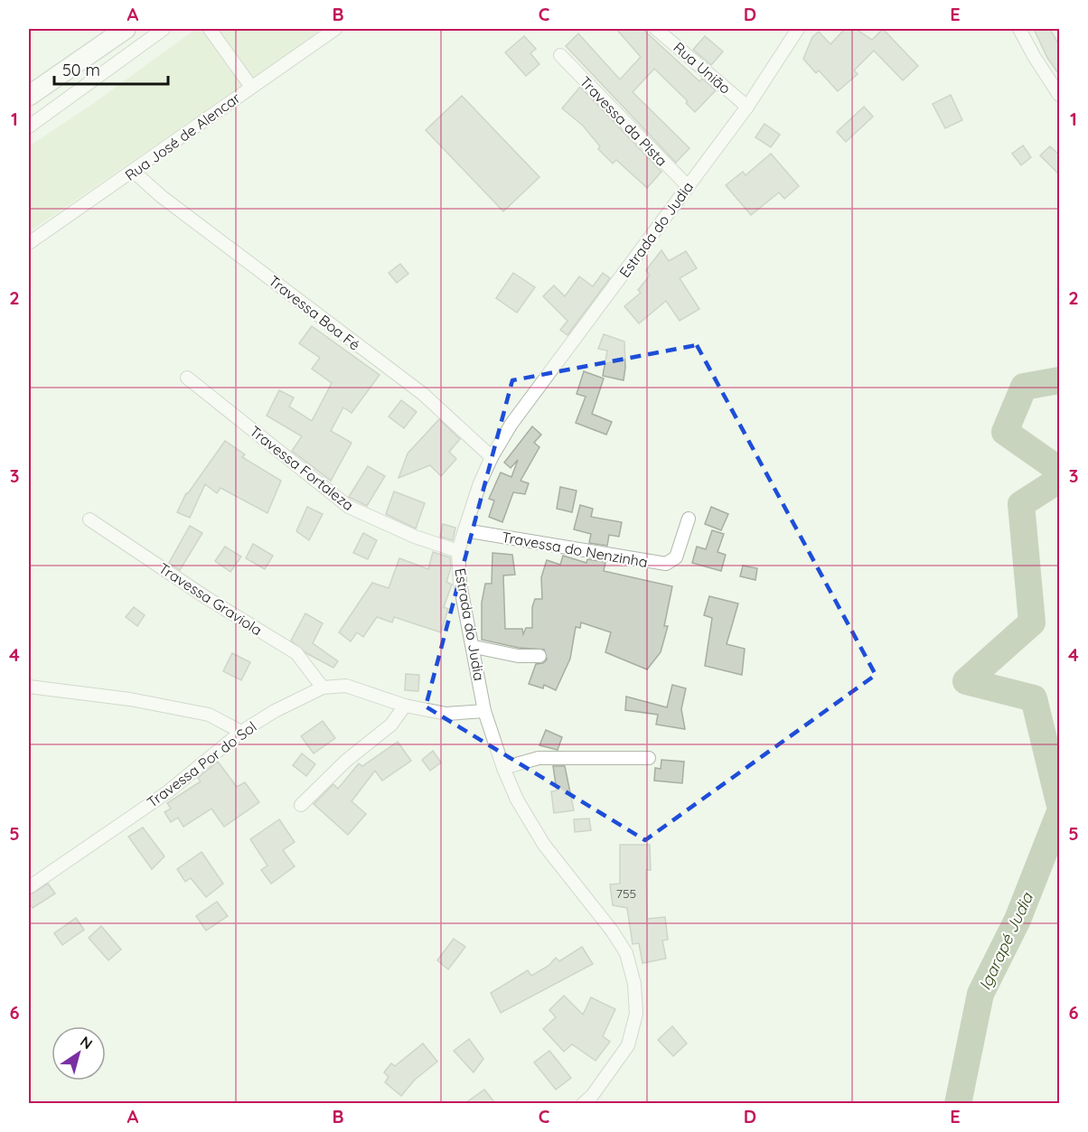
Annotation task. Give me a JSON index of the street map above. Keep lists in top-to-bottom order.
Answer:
{
  "streets": {
    "street": [
      "Rua União",
      "Travessa da Pista",
      "Rua José de Alencar",
      "Estrada do Judia",
      "Travessa Boa Fé",
      "Travessa Fortaleza",
      "Travessa do Nenzinha",
      "Travessa Graviola",
      "Travessa Por do Sol"
    ]
  },
  "crossings": [
    ["Rua União", "Estrada do Judia"],
    ["Travessa da Pista", "Estrada do Judia"],
    ["Rua José de Alencar", "Travessa Boa Fé"],
    ["Estrada do Judia", "Travessa Boa Fé"],
    ["Estrada do Judia", "Travessa Fortaleza"],
    ["Estrada do Judia", "Travessa do Nenzinha"],
    ["Estrada do Judia", "Travessa Por do Sol"],
    ["Travessa Graviola", "Travessa Por do Sol"]
  ],
  "water": ["Igarapé Judia"],
  "house_numbers": ["755"],
  "scale_bar": "50 m",
  "north": "top right",
  "grid": {
    "columns": [
      "A",
      "B",
      "C",
      "D",
      "E"
    ],
    "rows": [
      "1",
      "2",
      "3",
      "4",
      "5",
      "6"
    ]
  }
}
